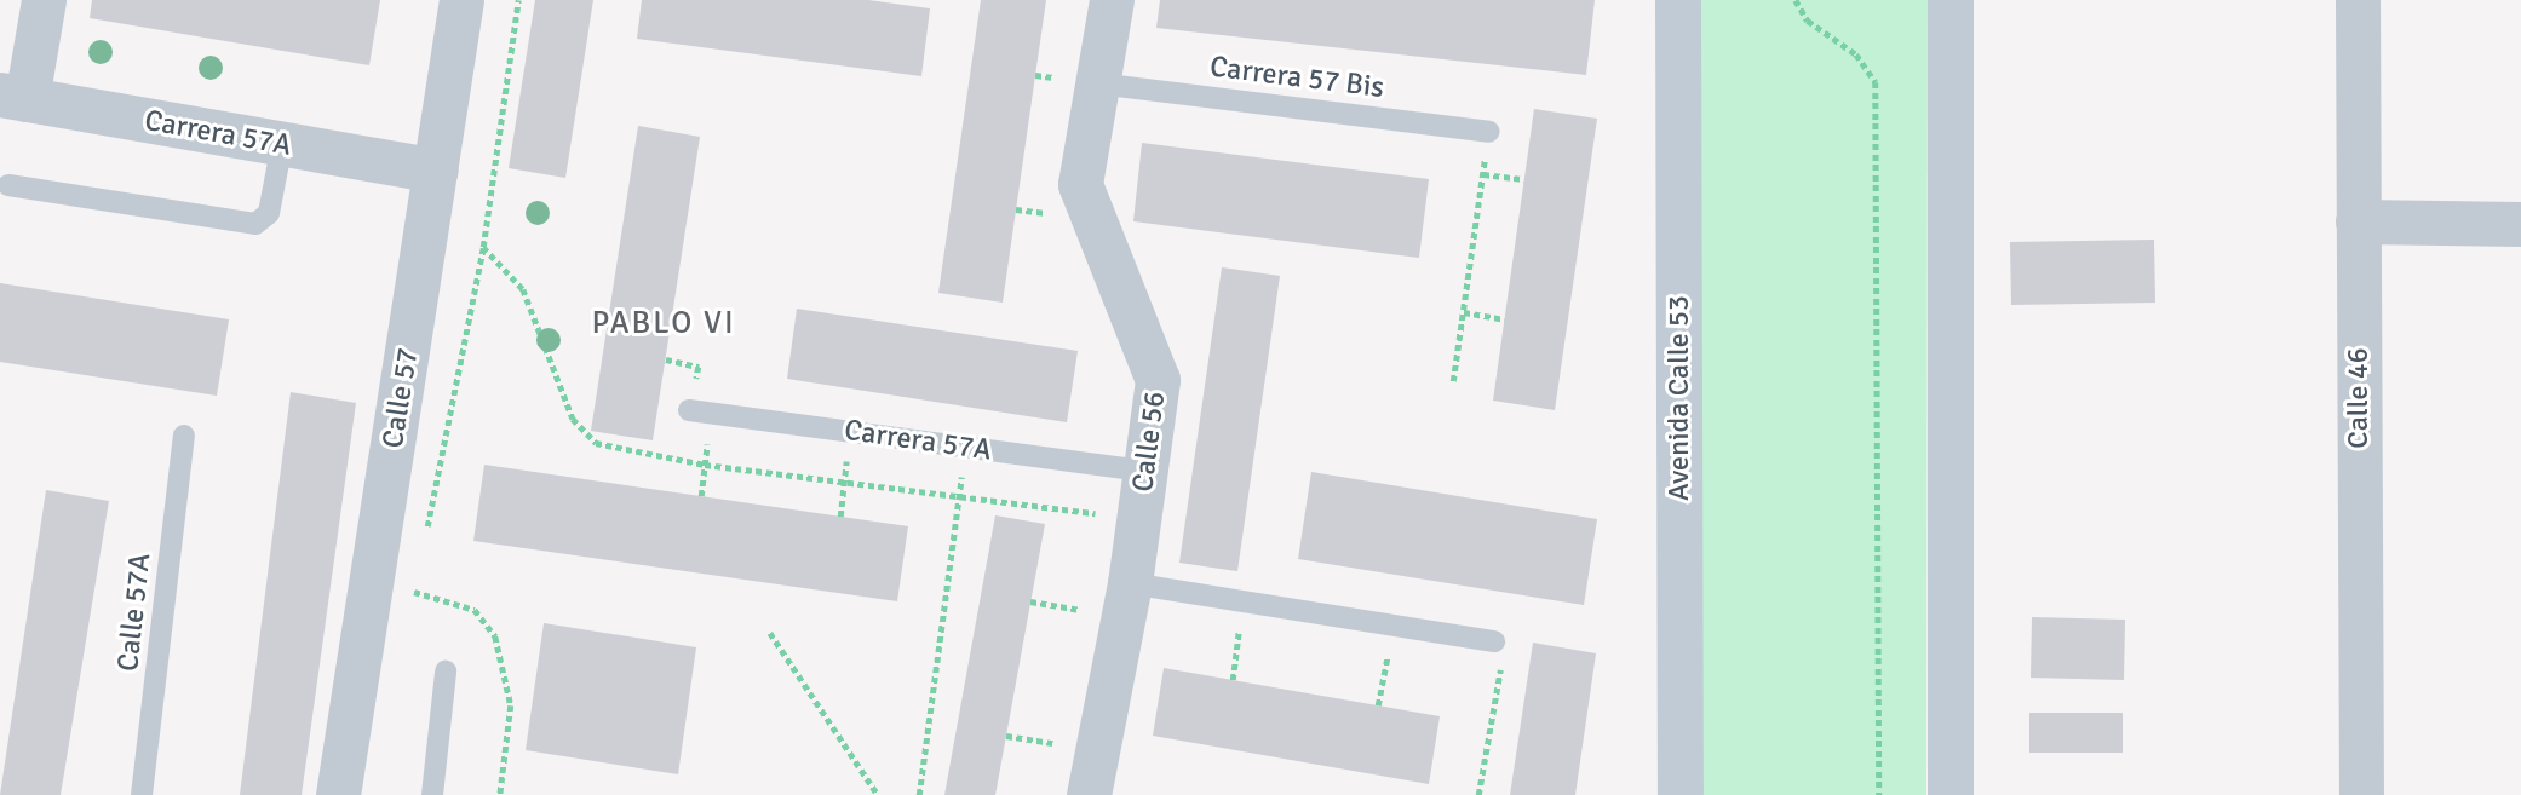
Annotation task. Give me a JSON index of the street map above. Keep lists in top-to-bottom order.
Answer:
{
  "streets": {
    "main road": ["Avenida Calle 53"],
    "street": [
      "Carrera 57A",
      "Calle 57",
      "Calle 46",
      "Calle 56"
    ],
    "lane": ["Carrera 57 Bis", "Calle 57A"]
  },
  "crossings": [
    ["Carrera 57 Bis", "Calle 56"],
    ["Carrera 57A", "Calle 57"],
    ["Carrera 57A", "Calle 56"]
  ],
  "districts": ["PABLO VI"]
}
